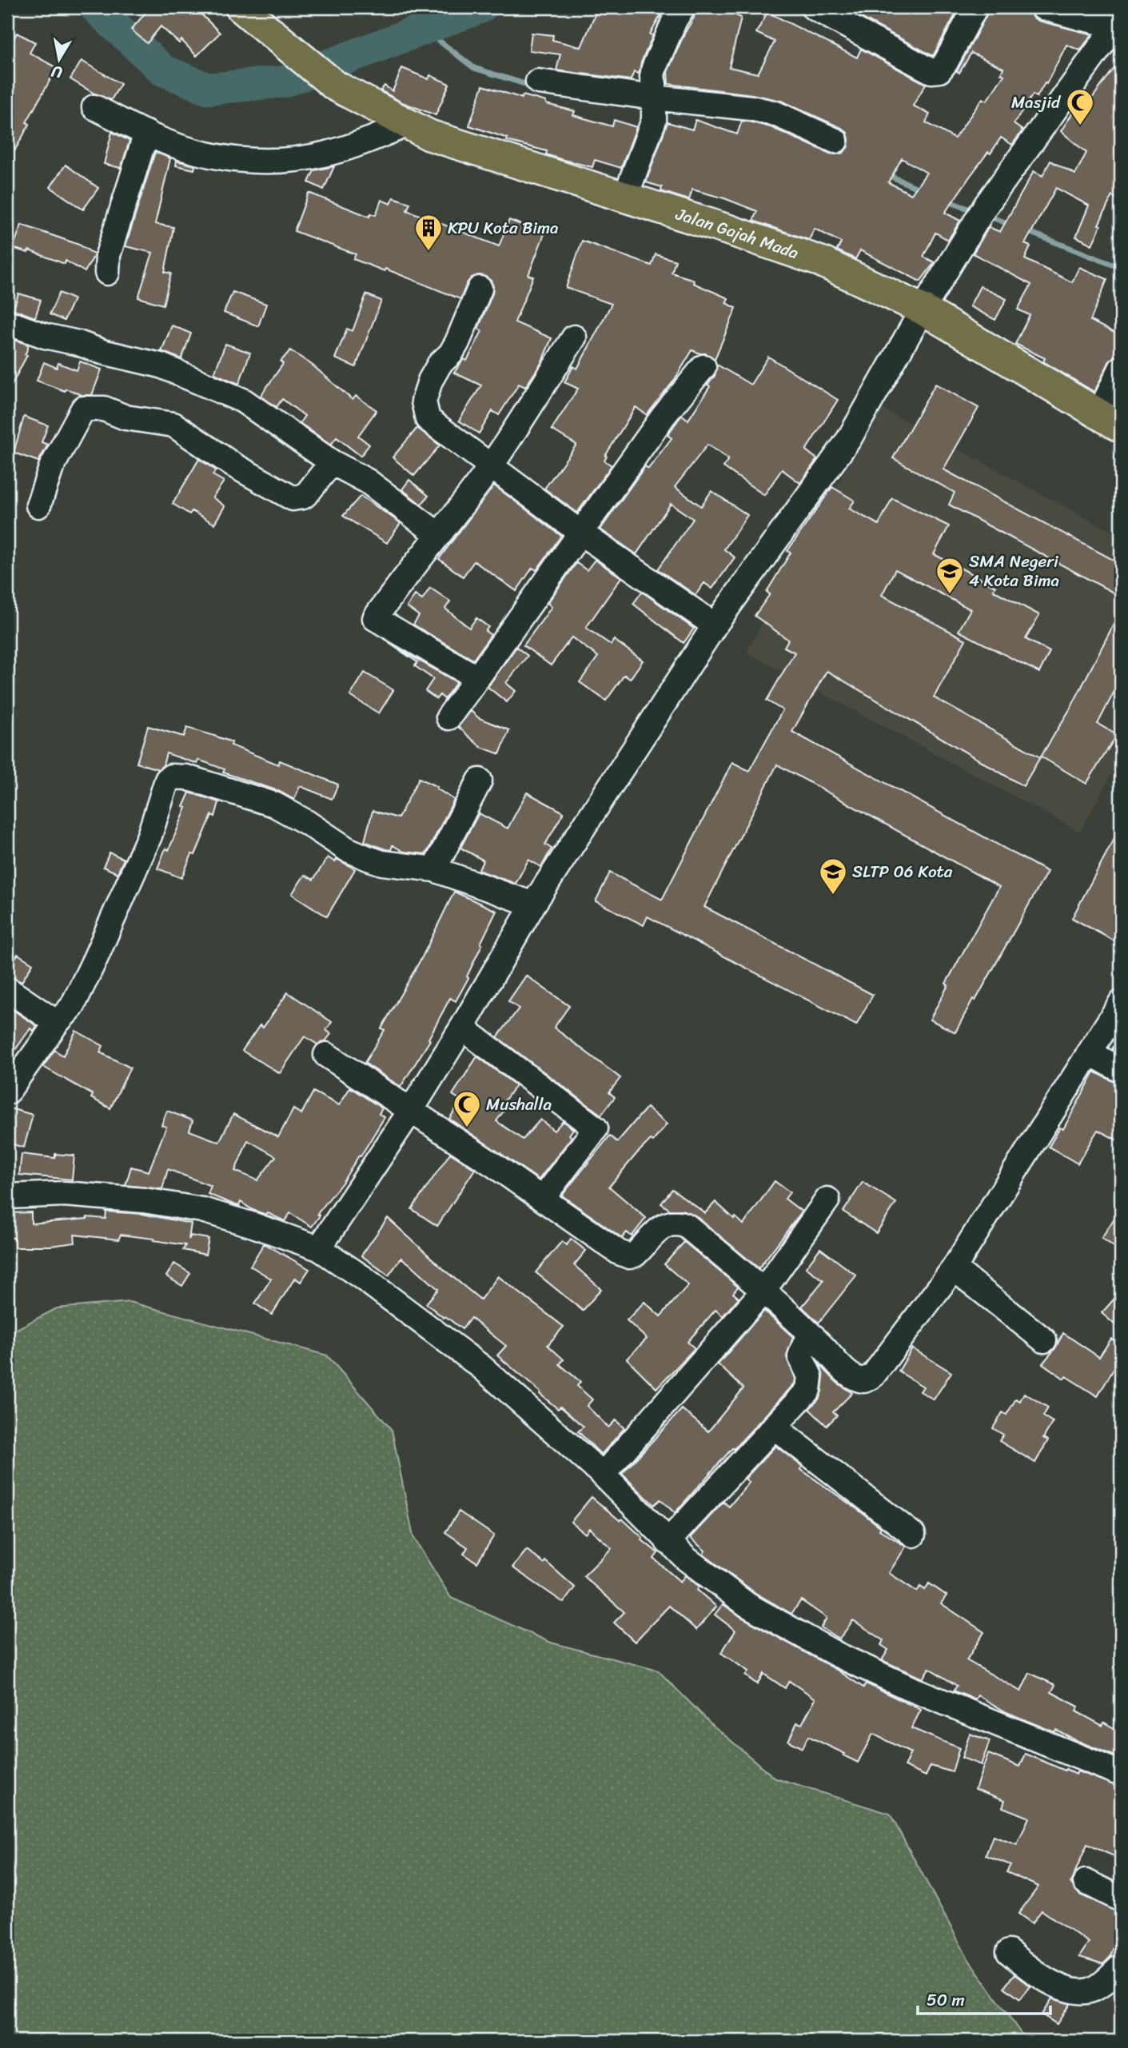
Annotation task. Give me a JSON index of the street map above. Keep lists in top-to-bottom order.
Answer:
{
  "streets": {
    "main road": ["Jalan Gajah Mada"]
  },
  "places": {
    "mosque": ["Masjid", "Mushalla"],
    "building": ["KPU Kota Bima"],
    "school or university": ["SMA Negeri 4 Kota Bima", "SLTP 06 Kota"]
  },
  "scale_bar": "50 m",
  "north": "bottom"
}
